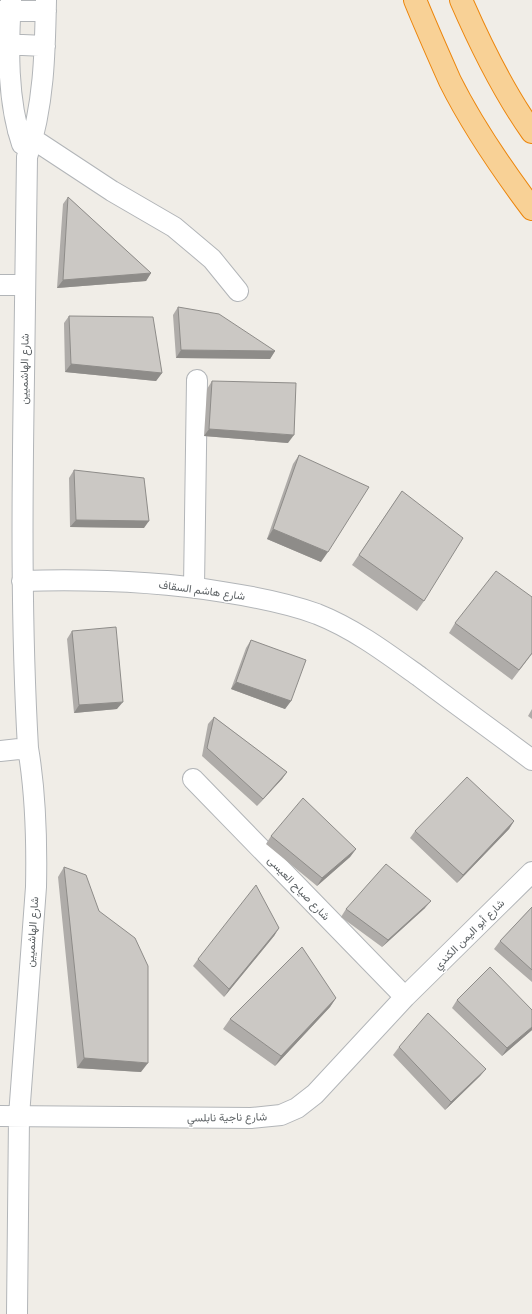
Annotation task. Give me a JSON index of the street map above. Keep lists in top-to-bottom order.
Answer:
{
  "streets": {
    "street": [
      "شارع الهاشميين",
      "شارع هاشم السقاف",
      "شارع صياح العيسى",
      "شارع أبو اليمن الكندي",
      "شارع ناجية نابلسي"
    ]
  },
  "crossings": [
    ["شارع الهاشميين", "شارع هاشم السقاف"],
    ["شارع الهاشميين", "شارع ناجية نابلسي"],
    ["شارع صياح العيسى", "شارع أبو اليمن الكندي"],
    ["شارع صياح العيسى", "شارع ناجية نابلسي"],
    ["شارع أبو اليمن الكندي", "شارع ناجية نابلسي"]
  ]
}
